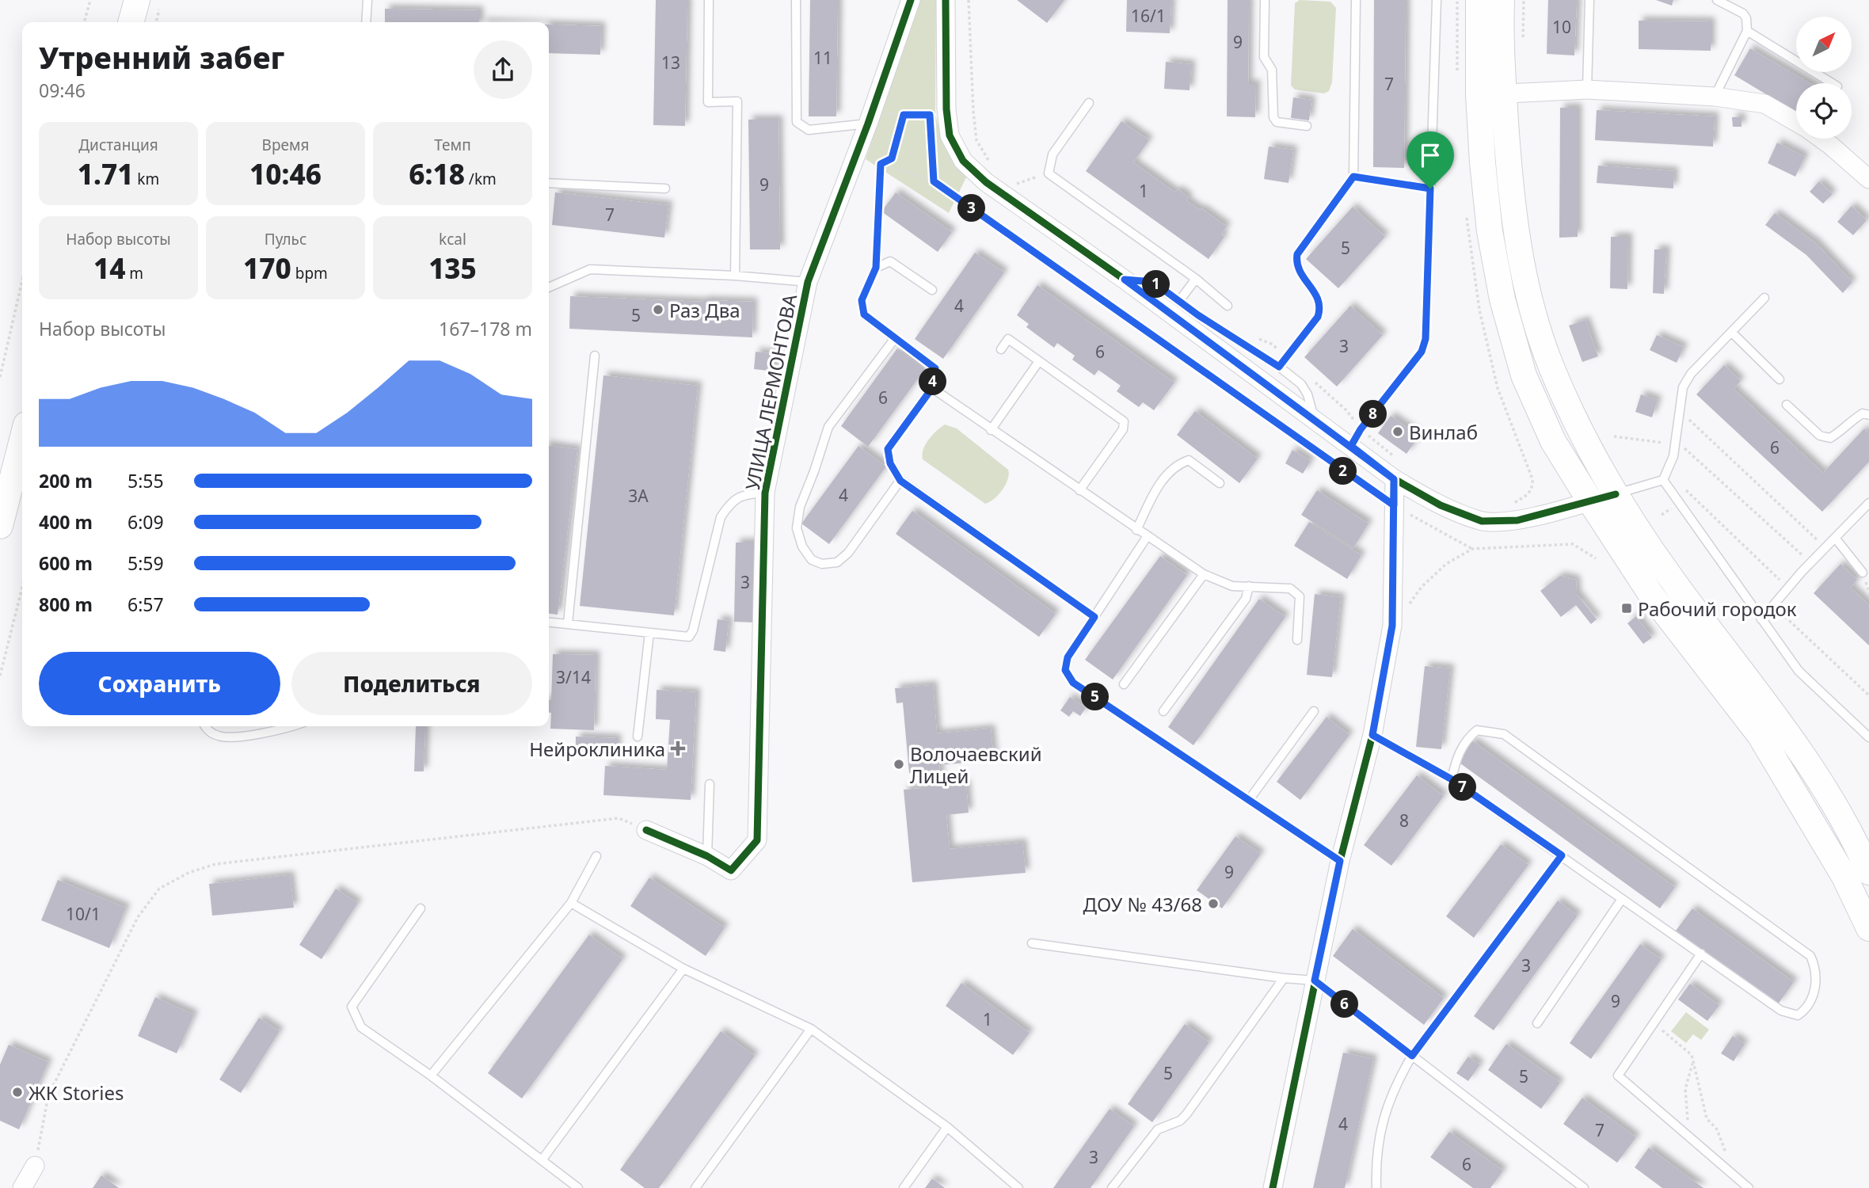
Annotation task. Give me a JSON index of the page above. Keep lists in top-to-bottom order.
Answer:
{
  "streets": {
    "street": ["УЛИЦА ЛЕРМОНТОВА"]
  },
  "places": {
    "other": [
      "Раз Два",
      "Винлаб",
      "Волочаевский Лицей",
      "ДОУ № 43/68",
      "ЖК Stories"
    ],
    "transit": ["Рабочий городок"],
    "health": ["Нейроклиника"]
  },
  "house_numbers": [
    "16/1",
    "10",
    "9",
    "11",
    "13",
    "7",
    "9",
    "1",
    "7",
    "5",
    "4",
    "5",
    "3",
    "6",
    "6",
    "6",
    "4",
    "3А",
    "3",
    "3/14",
    "8",
    "9",
    "10/1",
    "3",
    "9",
    "1",
    "5",
    "5",
    "4",
    "7",
    "3",
    "6"
  ],
  "north": "top right",
  "page": {
    "heading": ["Утренний забег", "09:46"],
    "stats": [
      ["Дистанция", "1.71 km"],
      ["Время", "10:46"],
      ["Темп", "6:18 /km"],
      ["Набор высоты", "14 m"],
      ["Пульс", "170 bpm"],
      ["kcal", "135"]
    ],
    "pins": [
      "3",
      "1",
      "4",
      "8",
      "2",
      "5",
      "7",
      "6"
    ],
    "chart": ["Набор высоты", "167–178 m"],
    "list": [
      {
        "name": "200 m",
        "note": "5:55"
      },
      {
        "name": "400 m",
        "note": "6:09"
      },
      {
        "name": "600 m",
        "note": "5:59"
      },
      {
        "name": "800 m",
        "note": "6:57"
      }
    ],
    "buttons": ["Сохранить", "Поделиться"]
  }
}
